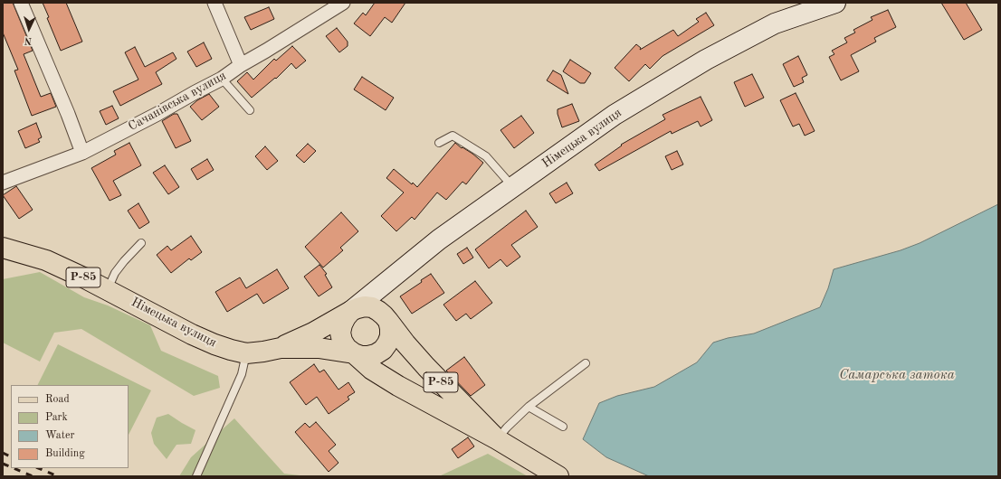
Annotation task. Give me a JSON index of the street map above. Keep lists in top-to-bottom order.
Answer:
{
  "streets": {
    "main road": ["Німецька вулиця", "Р-85"],
    "street": ["Сачанівська вулиця"]
  },
  "crossings": [
    ["Німецька вулиця", "Р-85"]
  ],
  "water": ["Самарська затока"],
  "legend": [
    "Road",
    "Park",
    "Water",
    "Building"
  ],
  "north": "bottom"
}
